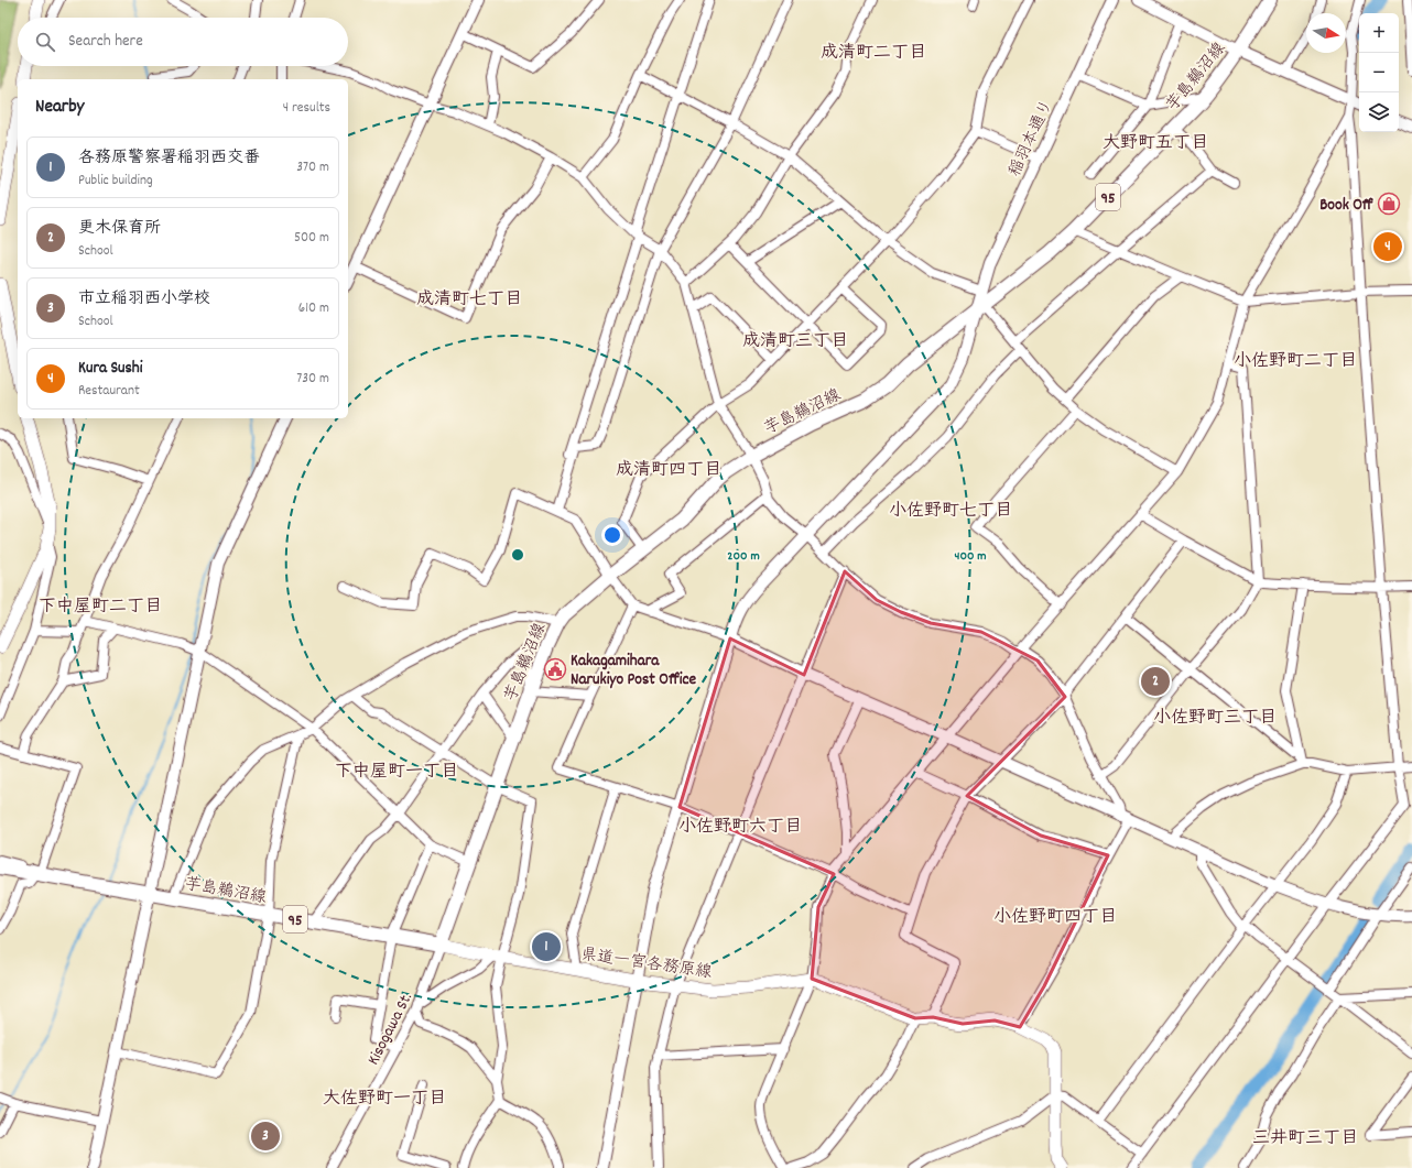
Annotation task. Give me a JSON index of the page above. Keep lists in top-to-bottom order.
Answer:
{
  "streets": {
    "main road": ["芋島鵜沼線", "95", "県道一宮各務原線"],
    "street": ["稲羽本通り", "Kisogawa St."]
  },
  "crossings": [
    ["芋島鵜沼線", "稲羽本通り"],
    ["芋島鵜沼線", "県道一宮各務原線"],
    ["芋島鵜沼線", "Kisogawa St."],
    ["稲羽本通り", "県道一宮各務原線"],
    ["県道一宮各務原線", "Kisogawa St."]
  ],
  "districts": [
    "成清町二丁目",
    "大野町五丁目",
    "成清町七丁目",
    "成清町三丁目",
    "小佐野町二丁目",
    "成清町四丁目",
    "小佐野町七丁目",
    "下中屋町二丁目",
    "小佐野町三丁目",
    "下中屋町一丁目",
    "小佐野町六丁目",
    "小佐野町四丁目",
    "大佐野町一丁目",
    "三井町三丁目"
  ],
  "places": {
    "shop": ["Book Off"],
    "public building": ["Kakagamihara Narukiyo Post Office"]
  },
  "north": "right",
  "page": {
    "map_buttons": ["+", "−"],
    "search": "Search here",
    "heading": ["Nearby", "4 results"],
    "list": [
      {
        "mark": "1",
        "name": "各務原警察署稲羽西交番",
        "note": "Public building",
        "value": "370 m"
      },
      {
        "mark": "2",
        "name": "更木保育所",
        "note": "School",
        "value": "500 m"
      },
      {
        "mark": "3",
        "name": "市立稲羽西小学校",
        "note": "School",
        "value": "610 m"
      },
      {
        "mark": "4",
        "name": "Kura Sushi",
        "note": "Restaurant",
        "value": "730 m"
      }
    ],
    "pins": [
      "4",
      "2",
      "1",
      "3"
    ]
  },
  "rings": ["200 m", "400 m"]
}
